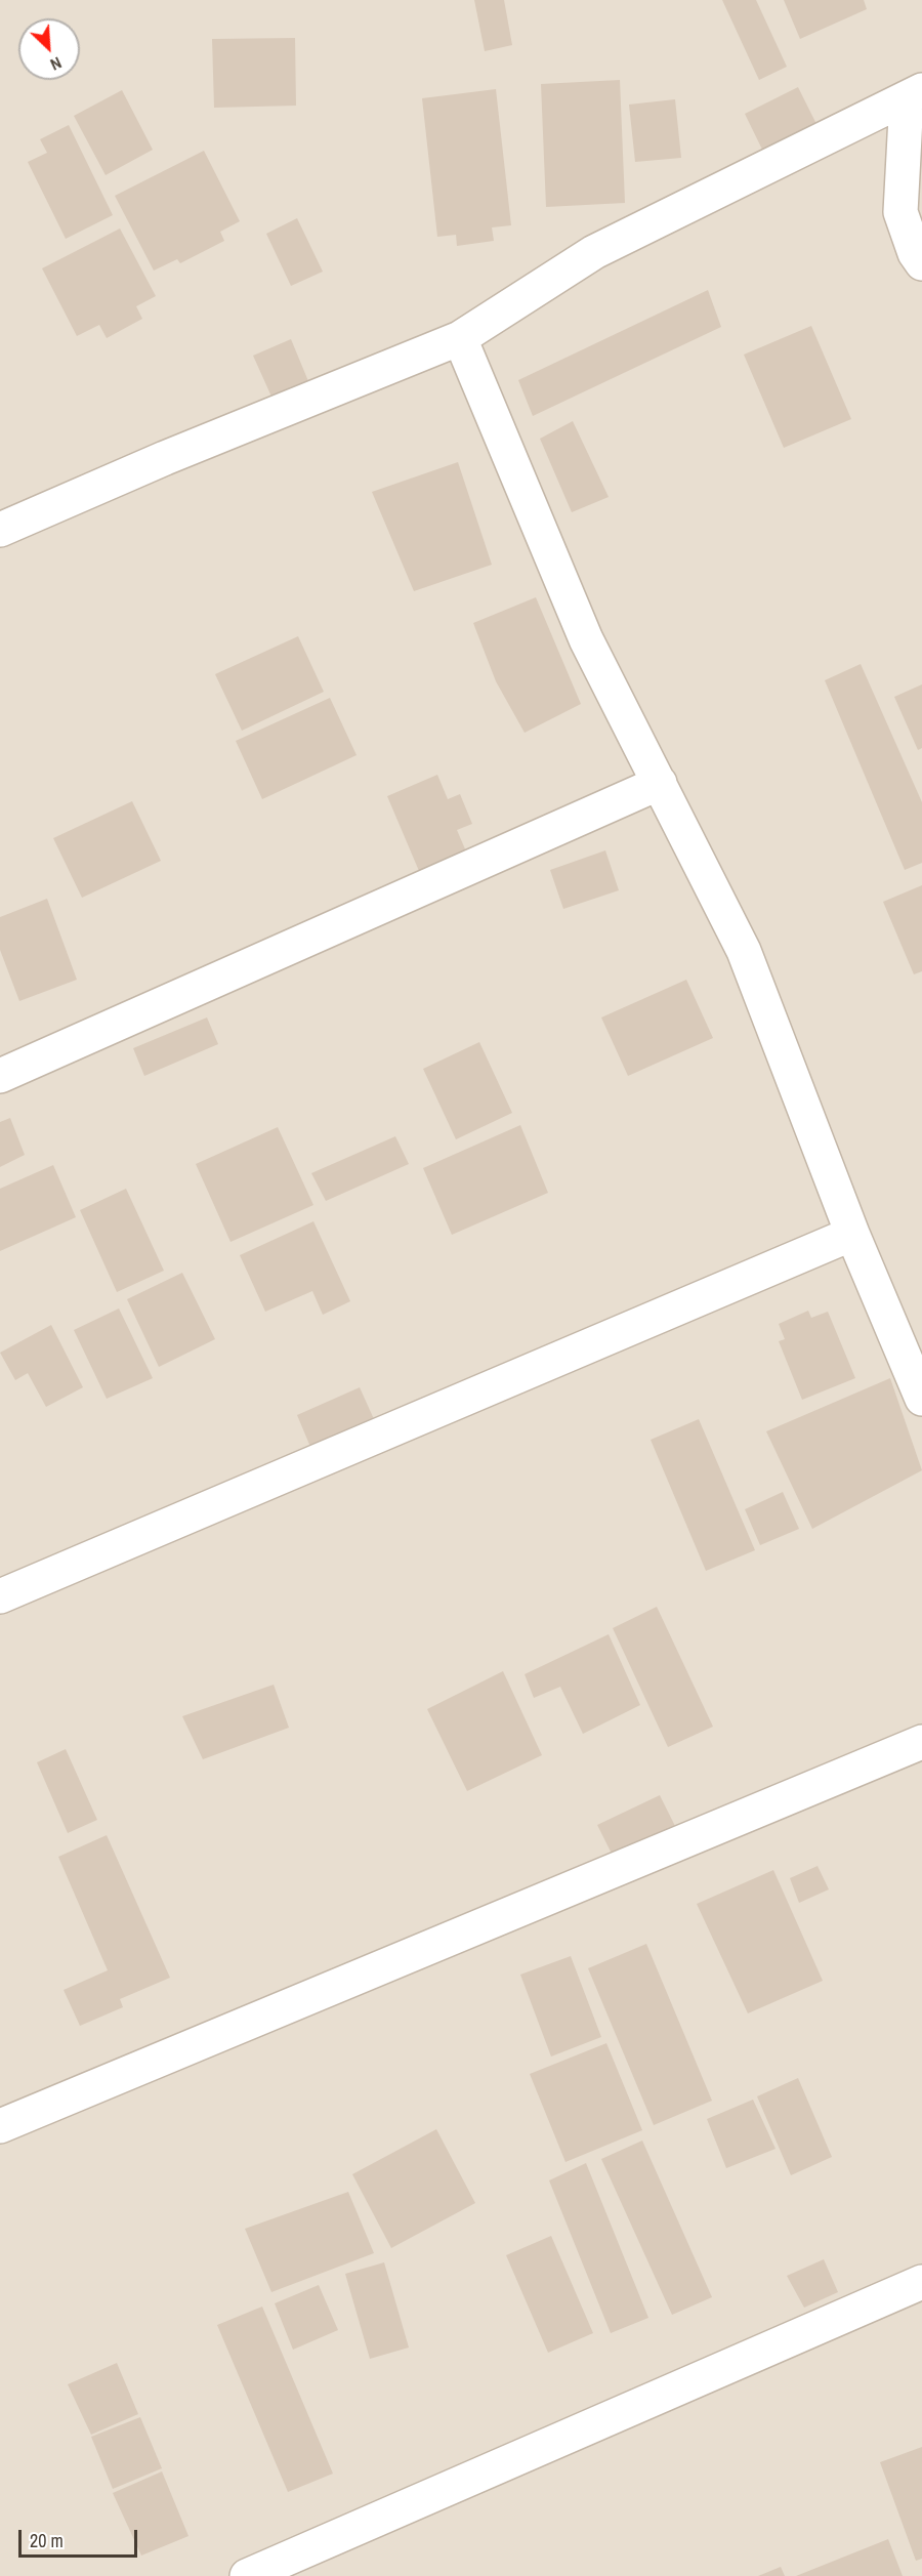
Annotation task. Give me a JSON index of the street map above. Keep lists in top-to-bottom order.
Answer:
{
  "scale_bar": "20 m",
  "north": "bottom right"
}
